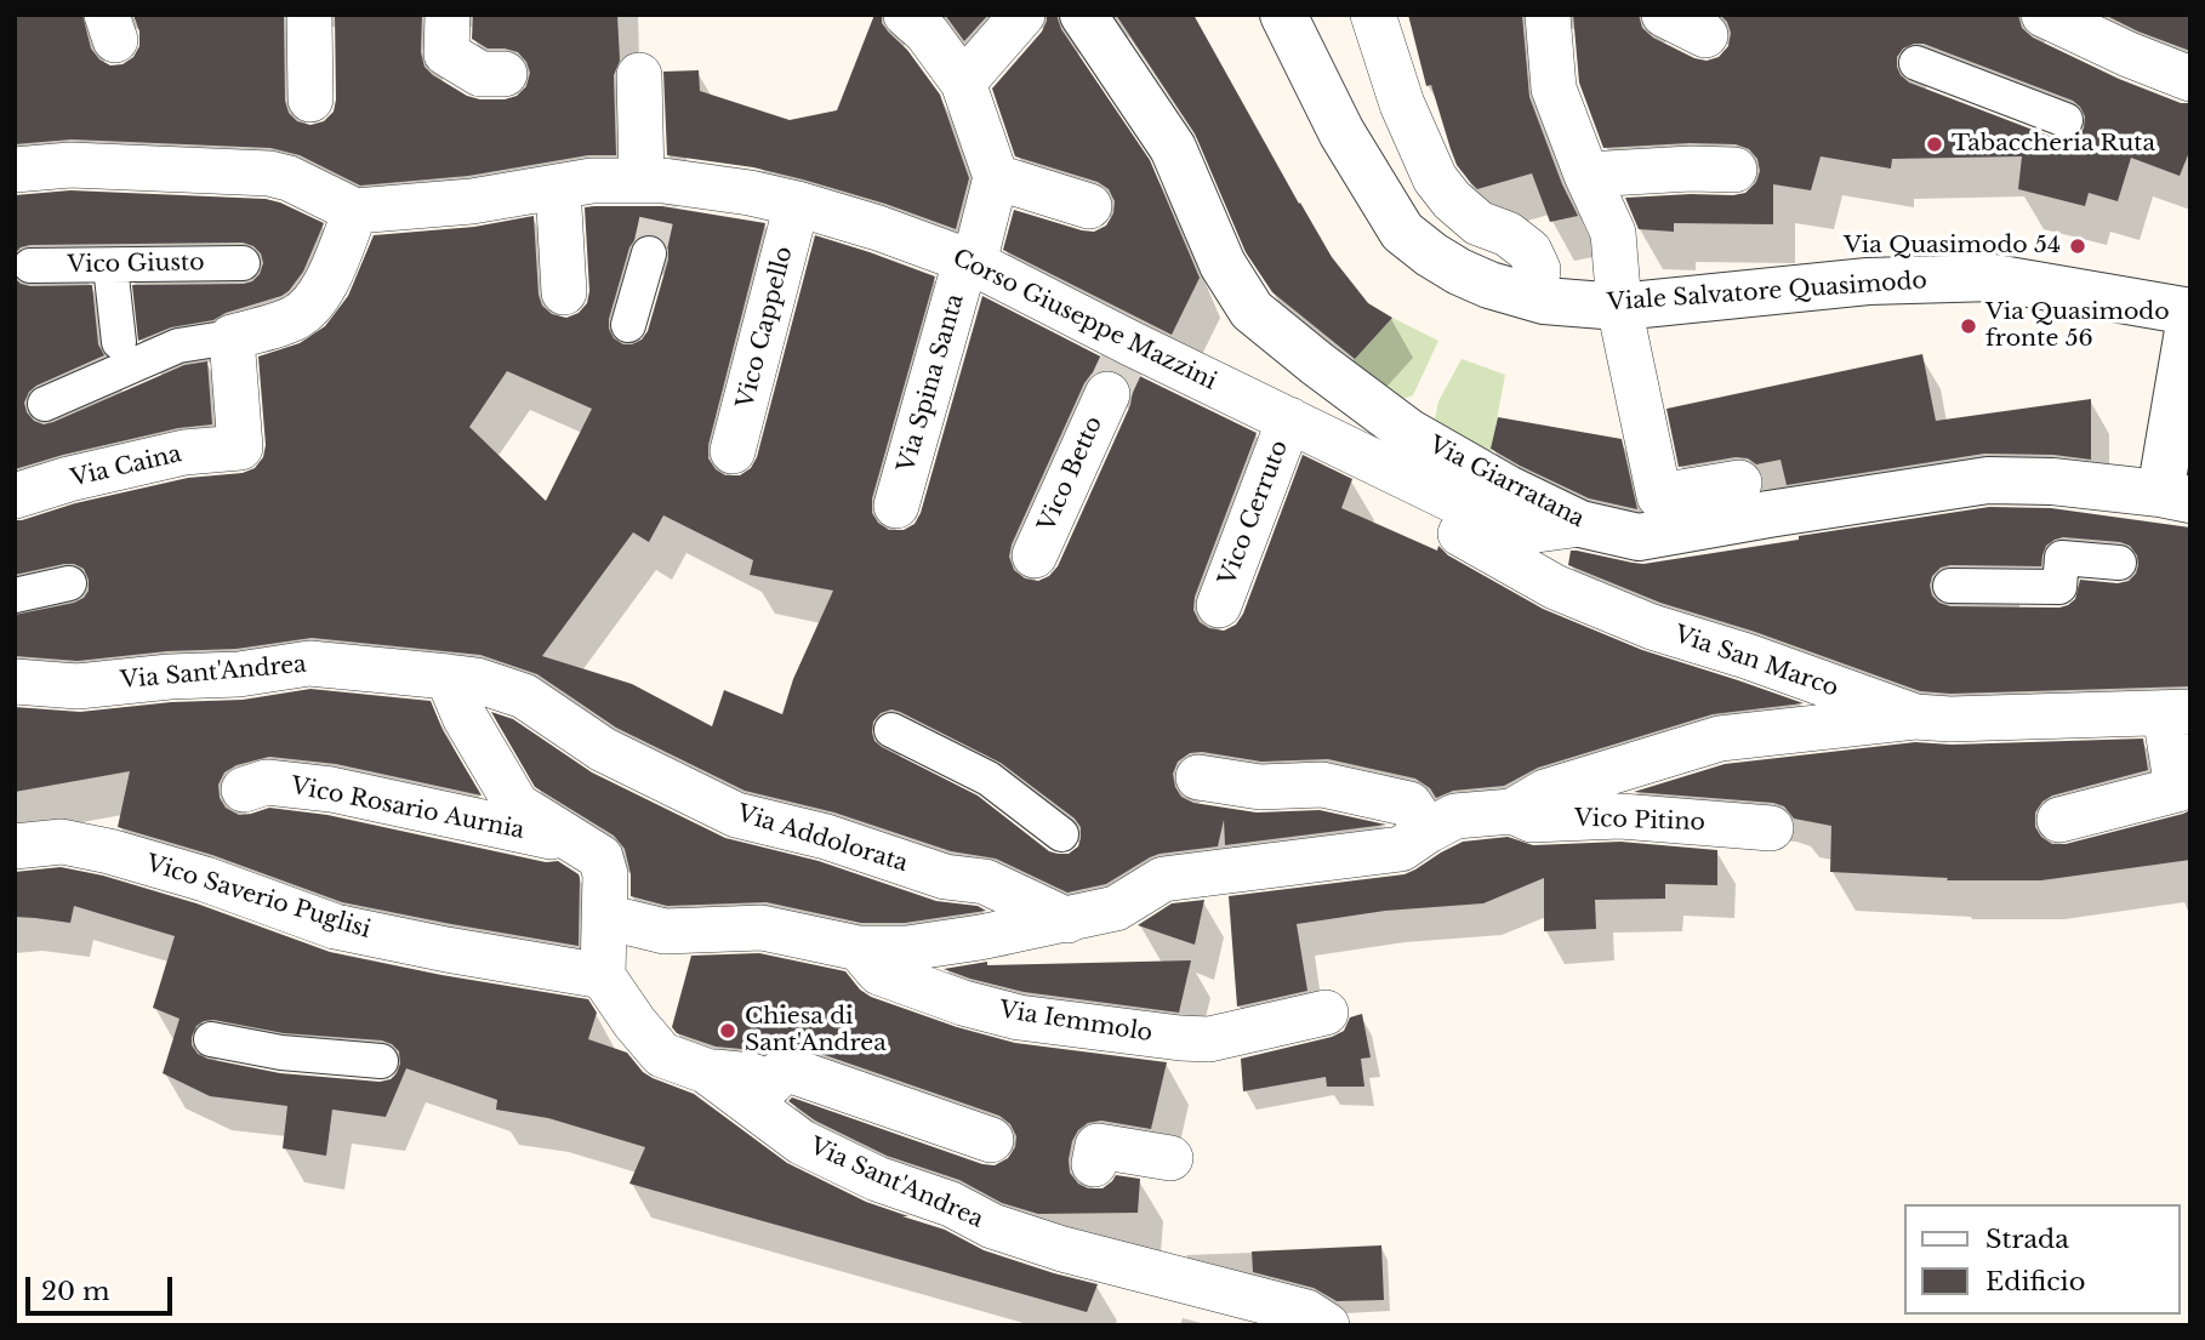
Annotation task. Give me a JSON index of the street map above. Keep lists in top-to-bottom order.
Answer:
{
  "streets": {
    "street": [
      "Vico Giusto",
      "Viale Salvatore Quasimodo",
      "Corso Giuseppe Mazzini",
      "Vico Cappello",
      "Via Spina Santa",
      "Via Caina",
      "Vico Betto",
      "Via Giarratana",
      "Vico Cerruto",
      "Via San Marco",
      "Via Sant'Andrea",
      "Vico Rosario Aurnia",
      "Vico Pitino",
      "Via Addolorata",
      "Vico Saverio Puglisi",
      "Via Iemmolo"
    ]
  },
  "crossings": [
    ["Corso Giuseppe Mazzini", "Vico Cappello"],
    ["Corso Giuseppe Mazzini", "Via Spina Santa"],
    ["Corso Giuseppe Mazzini", "Vico Betto"],
    ["Corso Giuseppe Mazzini", "Via Giarratana"],
    ["Corso Giuseppe Mazzini", "Vico Cerruto"],
    ["Corso Giuseppe Mazzini", "Via San Marco"],
    ["Via Sant'Andrea", "Via Addolorata"],
    ["Via Sant'Andrea", "Vico Saverio Puglisi"]
  ],
  "places": [
    "Tabaccheria Ruta",
    "Via Quasimodo 54",
    "Via Quasimodo fronte 56",
    "Chiesa di Sant'Andrea"
  ],
  "legend": ["Strada", "Edificio"],
  "scale_bar": "20 m"
}
